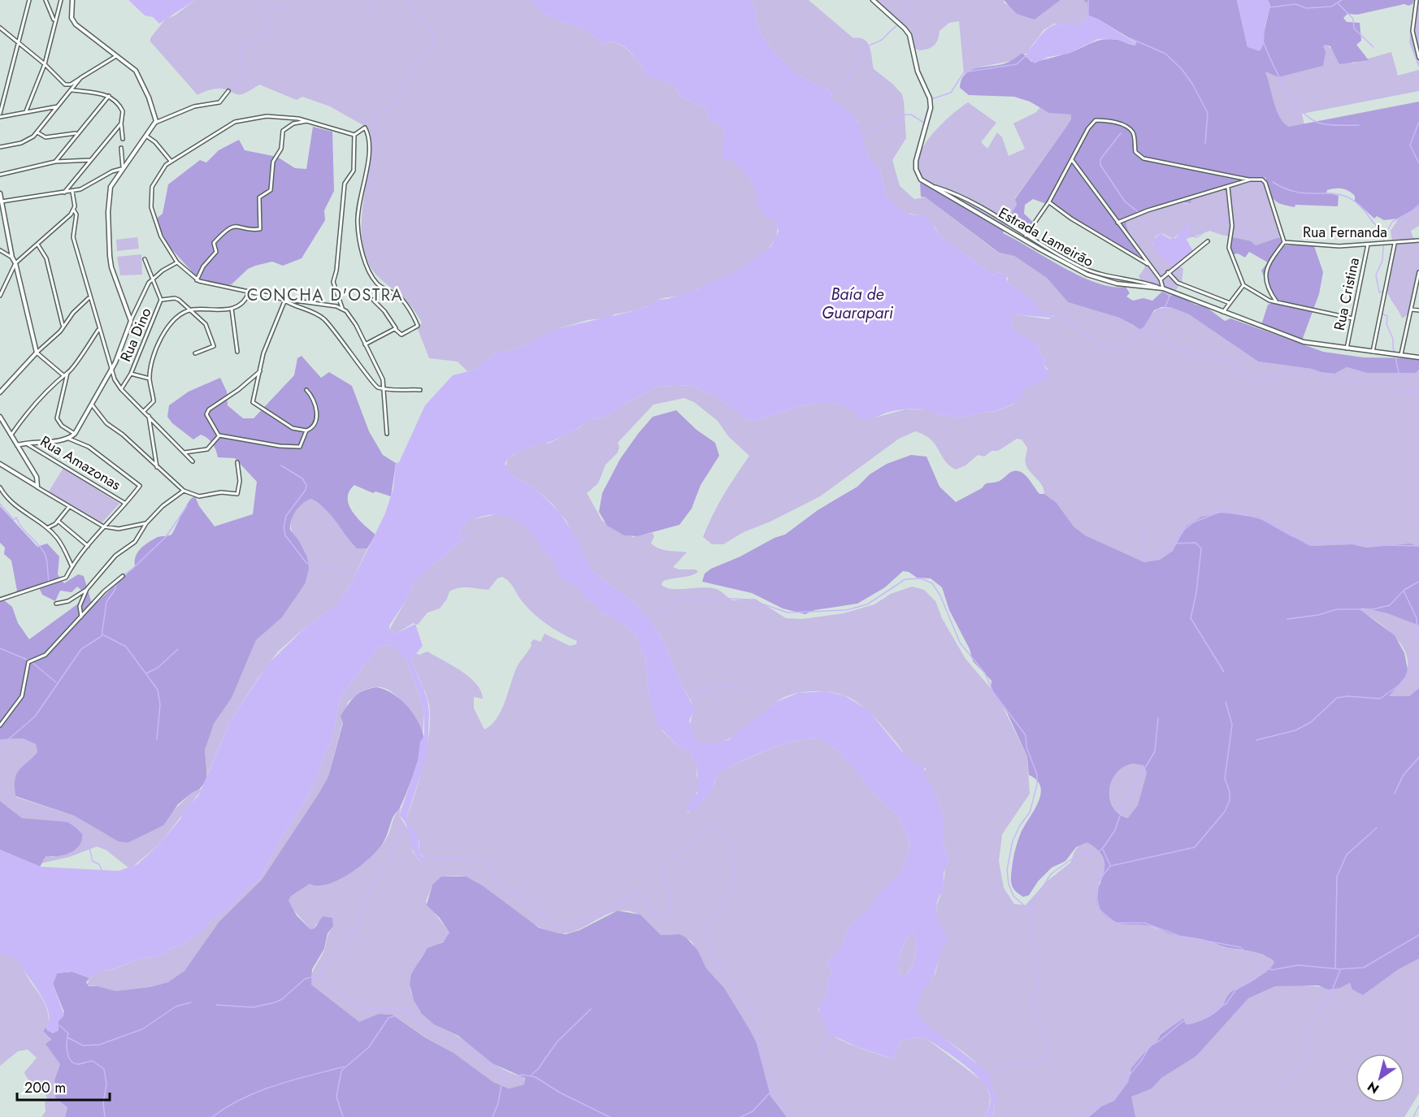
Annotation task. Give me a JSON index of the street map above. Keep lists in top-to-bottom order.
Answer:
{
  "streets": {
    "street": [
      "Rua Fernanda",
      "Estrada Lameirão",
      "Rua Cristina",
      "Rua Dino",
      "Rua Amazonas"
    ]
  },
  "crossings": [
    ["Rua Fernanda", "Rua Cristina"],
    ["Estrada Lameirão", "Rua Cristina"]
  ],
  "districts": ["CONCHA D'OSTRA"],
  "water": ["Baía de Guarapari"],
  "scale_bar": "200 m",
  "north": "bottom left"
}
